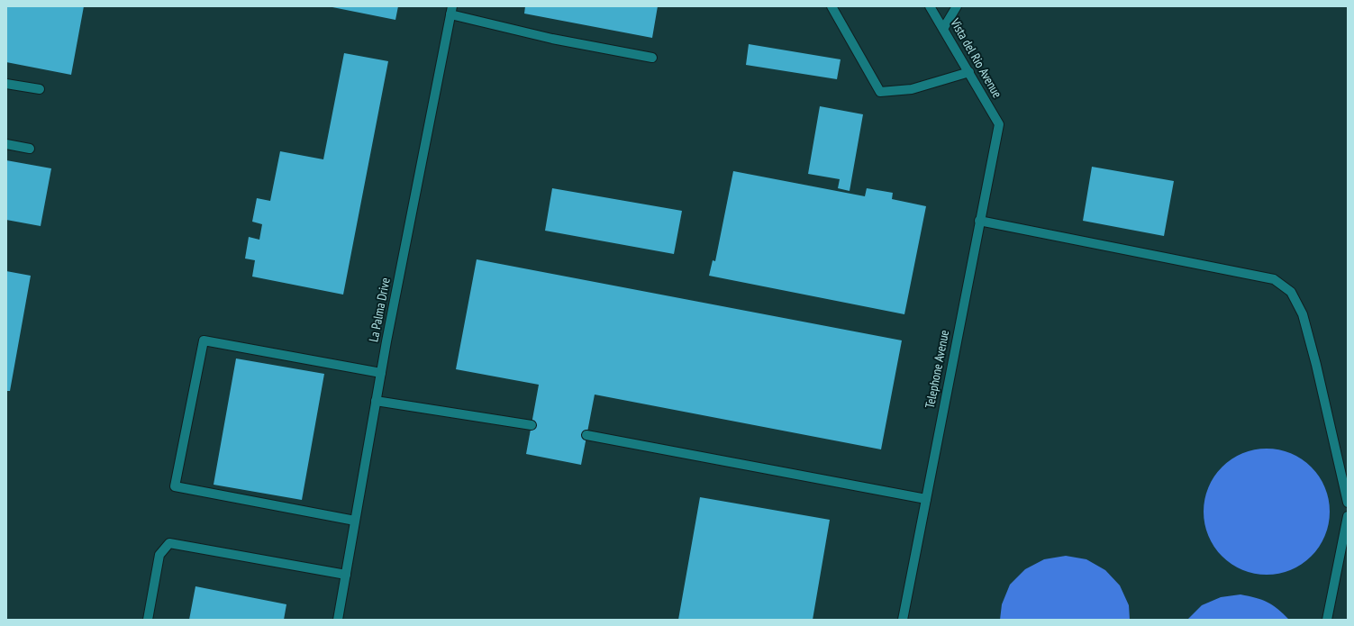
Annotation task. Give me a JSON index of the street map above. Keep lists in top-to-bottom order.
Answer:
{
  "streets": {
    "street": ["Vista del Rio Avenue", "La Palma Drive", "Telephone Avenue"]
  },
  "crossings": [
    ["Vista del Rio Avenue", "Telephone Avenue"]
  ]
}
